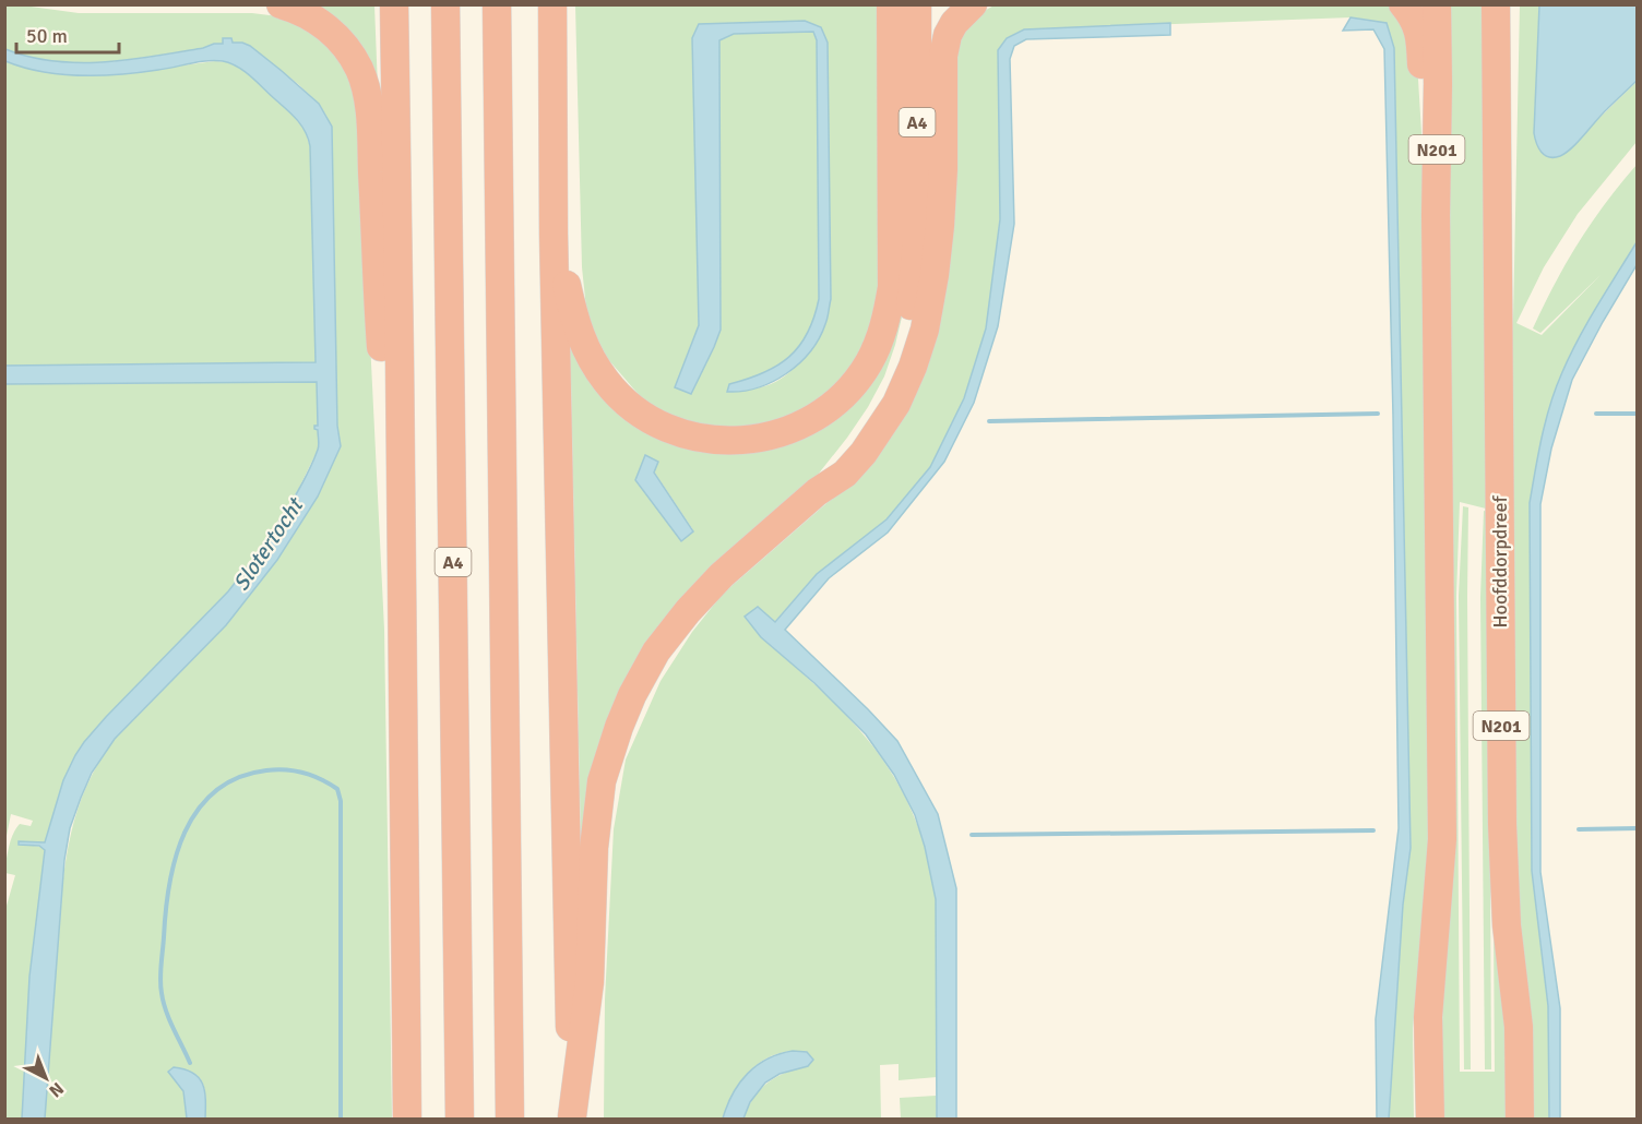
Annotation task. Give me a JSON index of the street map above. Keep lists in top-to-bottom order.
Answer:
{
  "streets": {
    "highway": ["A4", "N201", "Hoofddorpdreef"]
  },
  "water": ["Slotertocht"],
  "scale_bar": "50 m",
  "north": "bottom right"
}
